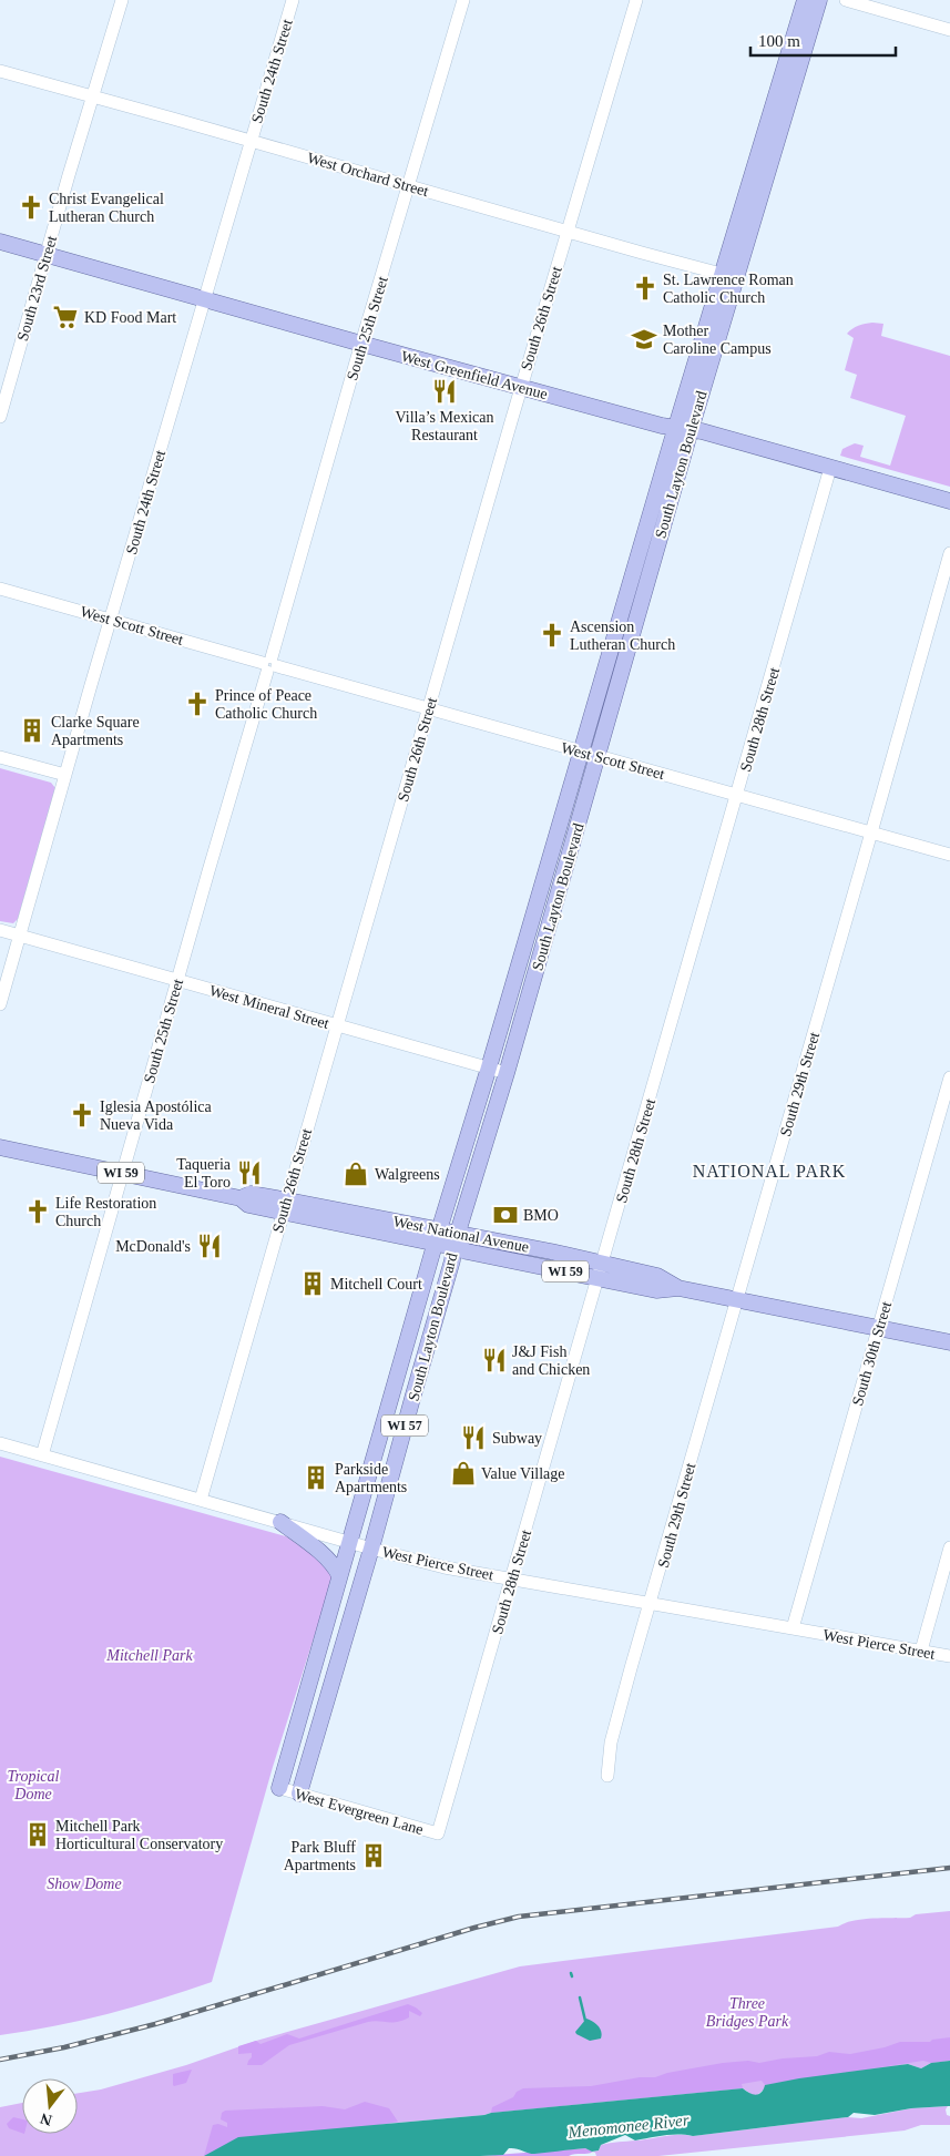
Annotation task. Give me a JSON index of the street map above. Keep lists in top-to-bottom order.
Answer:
{
  "streets": {
    "main road": [
      "West Greenfield Avenue",
      "South Layton Boulevard",
      "WI 59",
      "West National Avenue",
      "WI 57"
    ],
    "street": [
      "South 24th Street",
      "West Orchard Street",
      "South 23rd Street",
      "South 26th Street",
      "South 25th Street",
      "West Scott Street",
      "South 28th Street",
      "West Mineral Street",
      "South 29th Street",
      "South 30th Street",
      "West Pierce Street",
      "West Evergreen Lane"
    ]
  },
  "crossings": [
    ["South 24th Street", "West Orchard Street"],
    ["South 24th Street", "West Greenfield Avenue"],
    ["South 24th Street", "West Scott Street"],
    ["South 24th Street", "West Mineral Street"],
    ["West Orchard Street", "South 23rd Street"],
    ["West Orchard Street", "South 26th Street"],
    ["West Orchard Street", "South 25th Street"],
    ["West Orchard Street", "South Layton Boulevard"],
    ["South 23rd Street", "West Greenfield Avenue"],
    ["South 26th Street", "West Greenfield Avenue"],
    ["South 26th Street", "West Scott Street"],
    ["South 26th Street", "West Mineral Street"],
    ["South 26th Street", "West National Avenue"],
    ["South 26th Street", "West Pierce Street"],
    ["South 25th Street", "West Greenfield Avenue"],
    ["South 25th Street", "West Scott Street"],
    ["South 25th Street", "West Mineral Street"],
    ["South 25th Street", "West National Avenue"],
    ["South 25th Street", "West Pierce Street"],
    ["West Greenfield Avenue", "South Layton Boulevard"],
    ["West Greenfield Avenue", "South 28th Street"],
    ["South Layton Boulevard", "West Scott Street"],
    ["South Layton Boulevard", "West Mineral Street"],
    ["South Layton Boulevard", "West National Avenue"],
    ["South Layton Boulevard", "West Pierce Street"],
    ["South Layton Boulevard", "West Evergreen Lane"],
    ["West Scott Street", "South 28th Street"],
    ["West Scott Street", "South 29th Street"],
    ["South 28th Street", "West National Avenue"],
    ["South 28th Street", "West Pierce Street"],
    ["South 28th Street", "West Evergreen Lane"],
    ["South 29th Street", "West National Avenue"],
    ["South 29th Street", "West Pierce Street"],
    ["West National Avenue", "South 30th Street"],
    ["South 30th Street", "West Pierce Street"]
  ],
  "districts": ["NATIONAL PARK"],
  "water": ["Menomonee River"],
  "parks": [
    "Mitchell Park",
    "Tropical Dome",
    "Show Dome",
    "Three Bridges Park"
  ],
  "places": {
    "church": [
      "Christ Evangelical Lutheran Church",
      "St. Lawrence Roman Catholic Church",
      "Ascension Lutheran Church",
      "Prince of Peace Catholic Church",
      "Iglesia Apostólica Nueva Vida",
      "Life Restoration Church"
    ],
    "supermarket": ["KD Food Mart"],
    "school or university": ["Mother Caroline Campus"],
    "restaurant": [
      "Villa’s Mexican Restaurant",
      "Taqueria El Toro",
      "McDonald's",
      "J&J Fish and Chicken",
      "Subway"
    ],
    "building": [
      "Clarke Square Apartments",
      "Mitchell Court",
      "Parkside Apartments",
      "Mitchell Park Horticultural Conservatory",
      "Park Bluff Apartments"
    ],
    "shop": ["Walgreens", "Value Village"],
    "bank": ["BMO"]
  },
  "scale_bar": "100 m",
  "north": "bottom"
}
